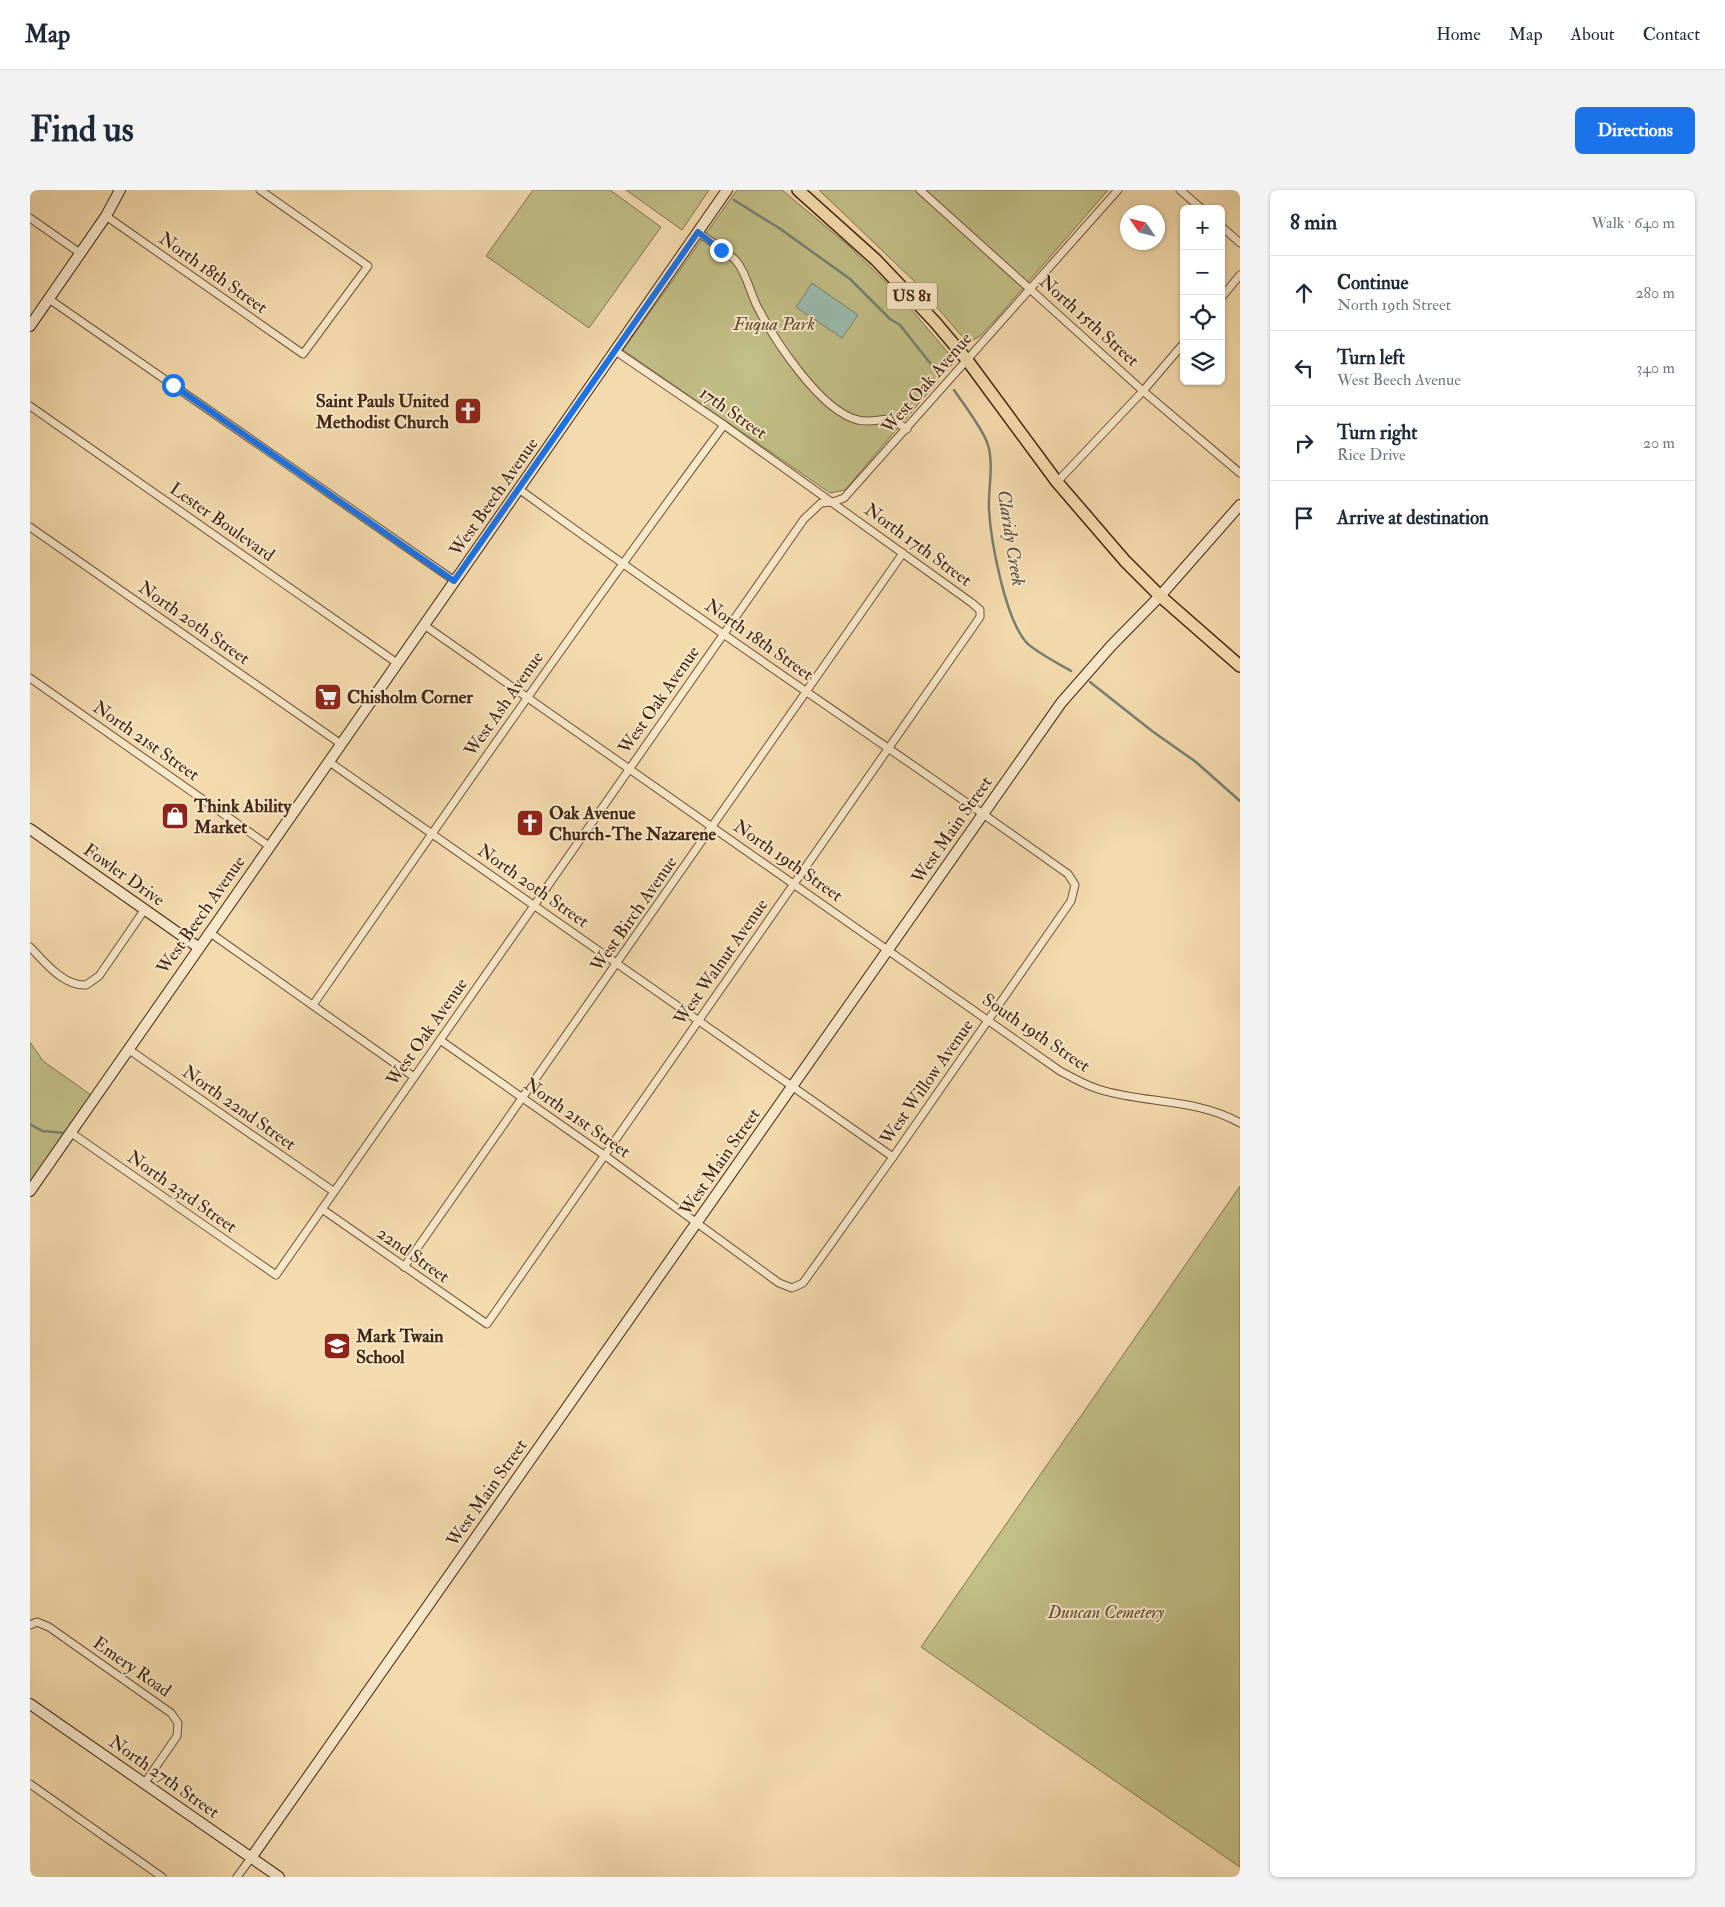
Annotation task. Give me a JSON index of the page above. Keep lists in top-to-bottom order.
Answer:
{
  "streets": {
    "main road": ["US 81"],
    "street": [
      "North 18th Street",
      "North 15th Street",
      "West Oak Avenue",
      "17th Street",
      "West Beech Avenue",
      "Lester Boulevard",
      "North 17th Street",
      "North 20th Street",
      "West Ash Avenue",
      "North 21st Street",
      "West Main Street",
      "North 19th Street",
      "Fowler Drive",
      "West Birch Avenue",
      "West Walnut Avenue",
      "South 19th Street",
      "West Willow Avenue",
      "North 22nd Street",
      "North 23rd Street",
      "22nd Street",
      "Emery Road",
      "North 27th Street"
    ]
  },
  "crossings": [
    ["North 18th Street", "West Oak Avenue"],
    ["North 18th Street", "West Beech Avenue"],
    ["North 18th Street", "West Ash Avenue"],
    ["North 18th Street", "West Main Street"],
    ["North 18th Street", "West Birch Avenue"],
    ["North 18th Street", "West Walnut Avenue"],
    ["North 18th Street", "West Willow Avenue"],
    ["US 81", "West Oak Avenue"],
    ["US 81", "West Main Street"],
    ["North 15th Street", "West Oak Avenue"],
    ["West Oak Avenue", "17th Street"],
    ["West Oak Avenue", "North 17th Street"],
    ["West Oak Avenue", "North 20th Street"],
    ["West Oak Avenue", "North 21st Street"],
    ["West Oak Avenue", "North 19th Street"],
    ["West Oak Avenue", "North 22nd Street"],
    ["West Oak Avenue", "North 23rd Street"],
    ["West Oak Avenue", "22nd Street"],
    ["17th Street", "West Beech Avenue"],
    ["17th Street", "North 17th Street"],
    ["17th Street", "West Ash Avenue"],
    ["West Beech Avenue", "Lester Boulevard"],
    ["West Beech Avenue", "North 20th Street"],
    ["West Beech Avenue", "North 21st Street"],
    ["West Beech Avenue", "North 19th Street"],
    ["West Beech Avenue", "Fowler Drive"],
    ["West Beech Avenue", "North 22nd Street"],
    ["West Beech Avenue", "North 23rd Street"],
    ["North 17th Street", "West Birch Avenue"],
    ["North 17th Street", "West Walnut Avenue"],
    ["North 20th Street", "West Ash Avenue"],
    ["North 20th Street", "West Main Street"],
    ["North 20th Street", "West Birch Avenue"],
    ["North 20th Street", "West Walnut Avenue"],
    ["North 20th Street", "West Willow Avenue"],
    ["West Ash Avenue", "North 19th Street"],
    ["North 21st Street", "West Main Street"],
    ["North 21st Street", "West Birch Avenue"],
    ["North 21st Street", "West Walnut Avenue"],
    ["North 21st Street", "West Willow Avenue"],
    ["West Main Street", "North 19th Street"],
    ["West Main Street", "South 19th Street"],
    ["West Main Street", "North 27th Street"],
    ["North 19th Street", "West Birch Avenue"],
    ["North 19th Street", "West Walnut Avenue"],
    ["North 19th Street", "South 19th Street"],
    ["West Birch Avenue", "22nd Street"],
    ["West Walnut Avenue", "22nd Street"],
    ["South 19th Street", "West Willow Avenue"],
    ["Emery Road", "North 27th Street"]
  ],
  "water": ["Claridy Creek"],
  "parks": ["Fuqua Park", "Duncan Cemetery"],
  "places": {
    "church": ["Saint Pauls United Methodist Church", "Oak Avenue Church-The Nazarene"],
    "supermarket": ["Chisholm Corner"],
    "shop": ["Think Ability Market"],
    "school or university": ["Mark Twain School"]
  },
  "north": "top left",
  "page": {
    "header": "Map",
    "nav": [
      "Home",
      "Map",
      "About",
      "Contact"
    ],
    "buttons": "Directions",
    "title": "Find us",
    "heading": ["8 min", "Walk · 640 m"],
    "map_buttons": ["+", "−"],
    "list": [
      ["Continue", "North 19th Street", "280 m"],
      ["Turn left", "West Beech Avenue", "340 m"],
      ["Turn right", "Rice Drive", "20 m"],
      "Arrive at destination"
    ]
  }
}
